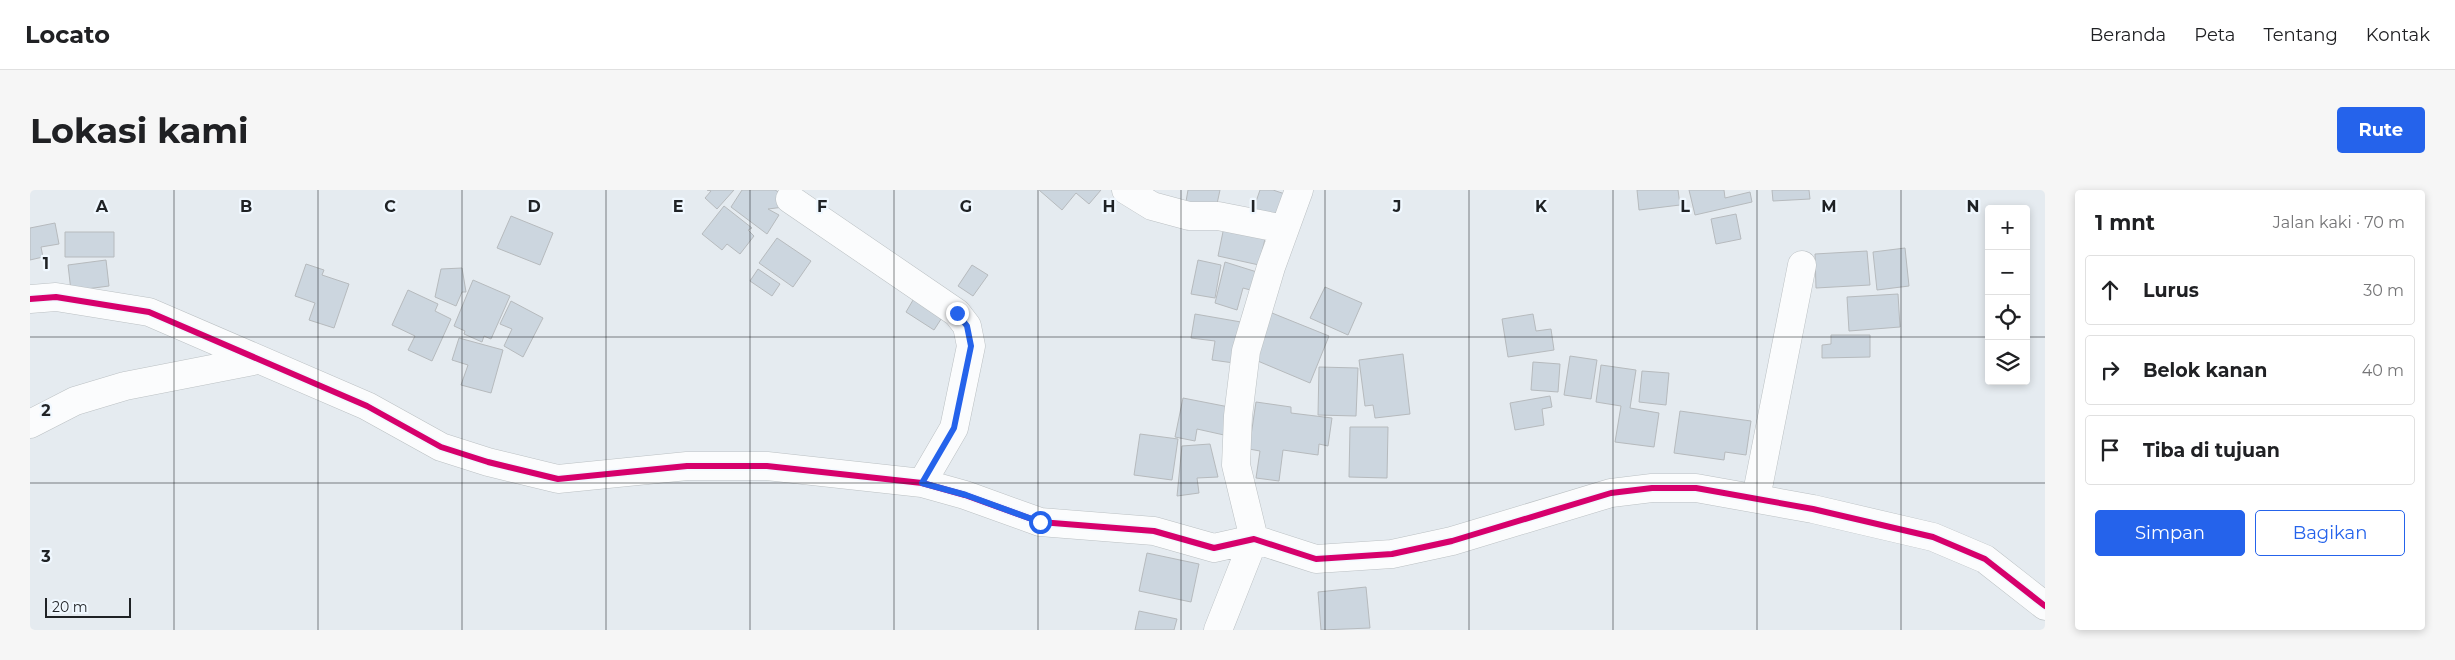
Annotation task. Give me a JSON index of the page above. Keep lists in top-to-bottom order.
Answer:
{
  "scale_bar": "20 m",
  "page": {
    "header": "Locato",
    "nav": [
      "Beranda",
      "Peta",
      "Tentang",
      "Kontak"
    ],
    "buttons": [
      "Rute",
      ["Simpan", "Bagikan"]
    ],
    "title": "Lokasi kami",
    "heading": ["1 mnt", "Jalan kaki · 70 m"],
    "map_buttons": ["+", "−"],
    "list": [
      ["Lurus", "30 m"],
      ["Belok kanan", "40 m"],
      "Tiba di tujuan"
    ],
    "scale": "20 m"
  },
  "grid": {
    "columns": [
      "A",
      "B",
      "C",
      "D",
      "E",
      "F",
      "G",
      "H",
      "I",
      "J",
      "K",
      "L",
      "M",
      "N"
    ],
    "rows": ["1", "2", "3"]
  }
}
